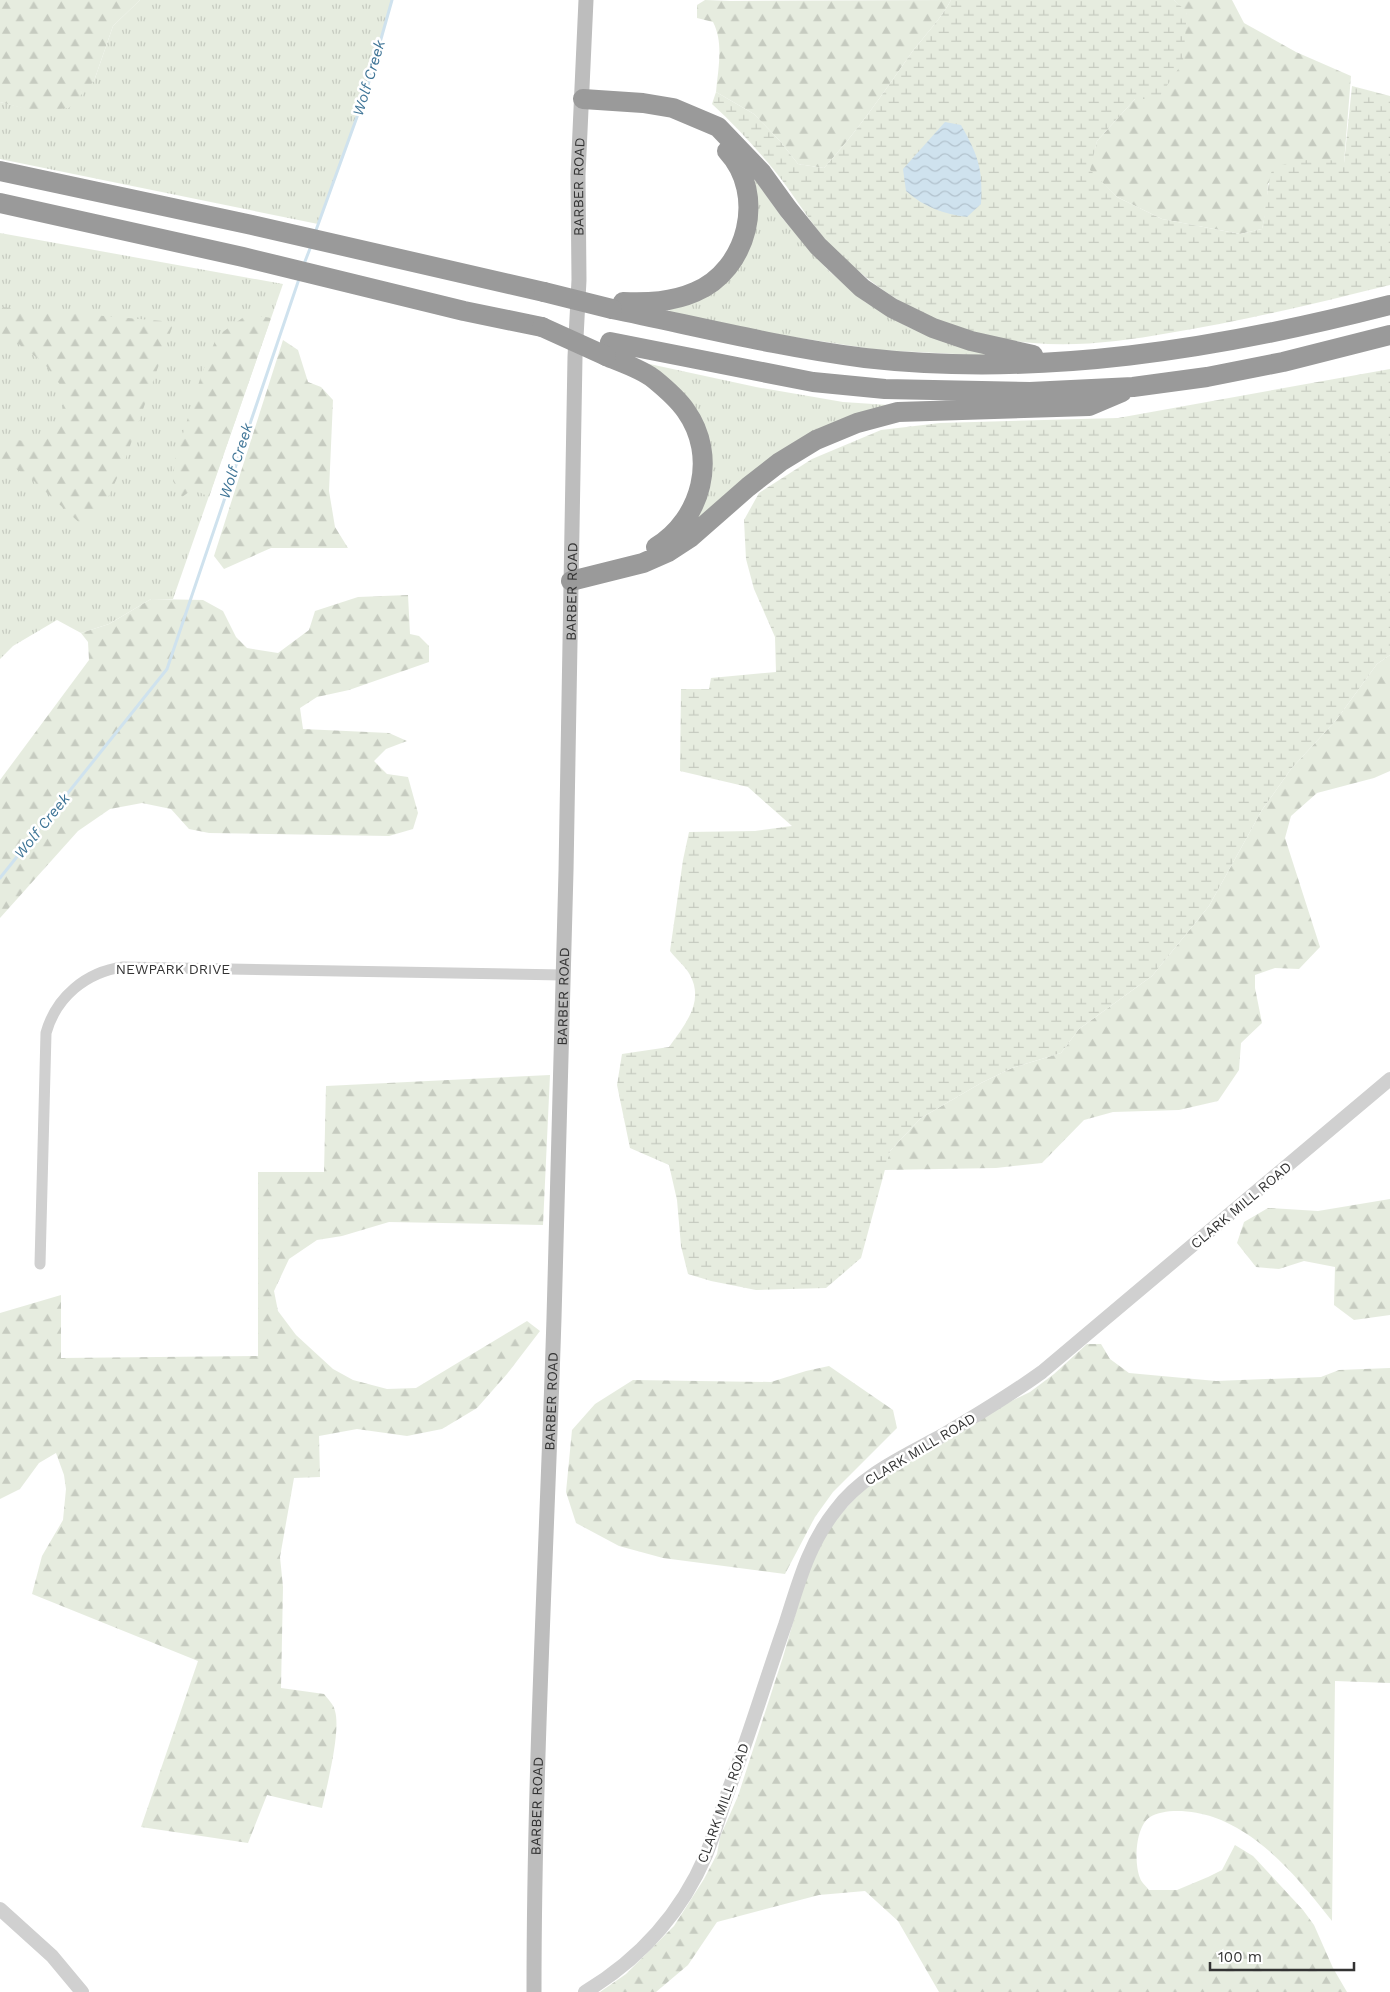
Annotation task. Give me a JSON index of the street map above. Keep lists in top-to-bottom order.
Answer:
{
  "streets": {
    "main road": ["BARBER ROAD"],
    "street": ["NEWPARK DRIVE", "CLARK MILL ROAD"]
  },
  "crossings": [
    ["BARBER ROAD", "NEWPARK DRIVE"]
  ],
  "water": ["Wolf Creek"],
  "scale_bar": "100 m"
}
